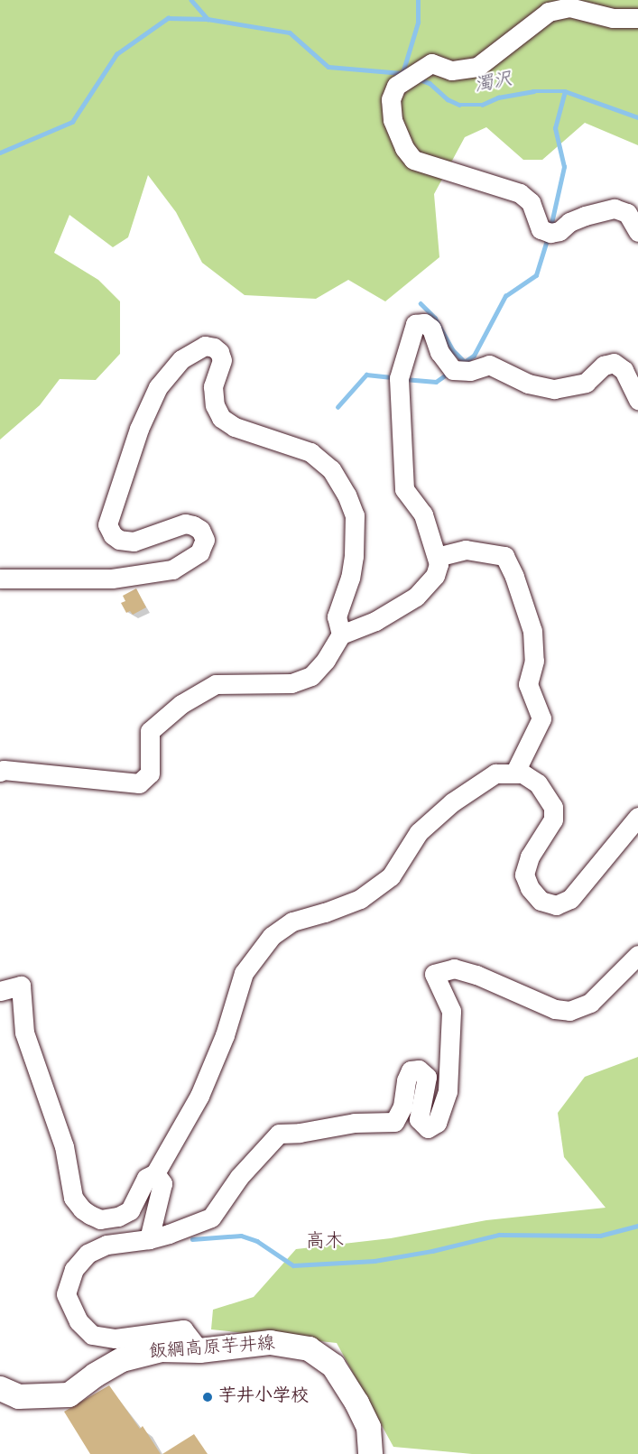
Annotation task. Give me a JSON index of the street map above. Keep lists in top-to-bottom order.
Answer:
{
  "streets": {
    "main road": ["飯綱高原芋井線"]
  },
  "districts": ["高木"],
  "water": ["濁沢"],
  "places": ["芋井小学校"]
}
